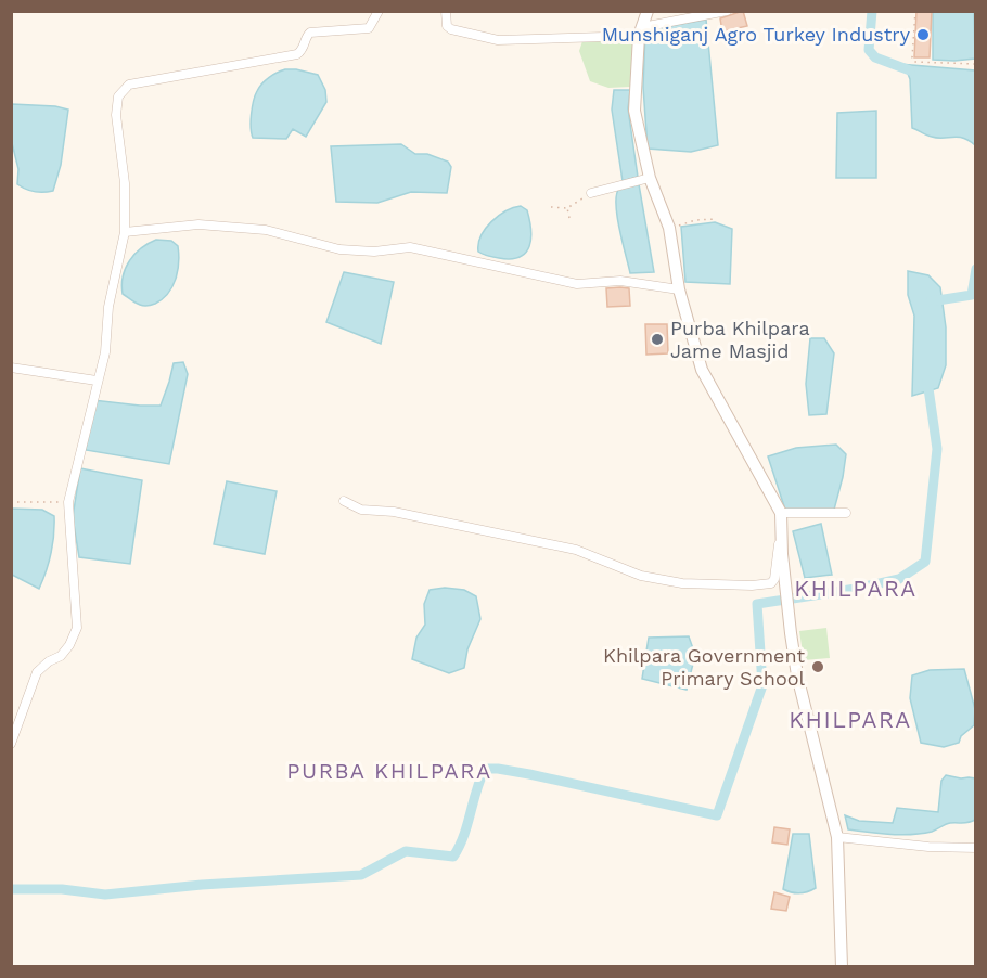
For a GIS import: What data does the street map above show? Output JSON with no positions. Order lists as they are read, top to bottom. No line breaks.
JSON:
{"districts":["KHILPARA","KHILPARA","PURBA KHILPARA"],"places":["Munshiganj Agro Turkey Industry","Purba Khilpara Jame Masjid","Khilpara Government Primary School"]}
